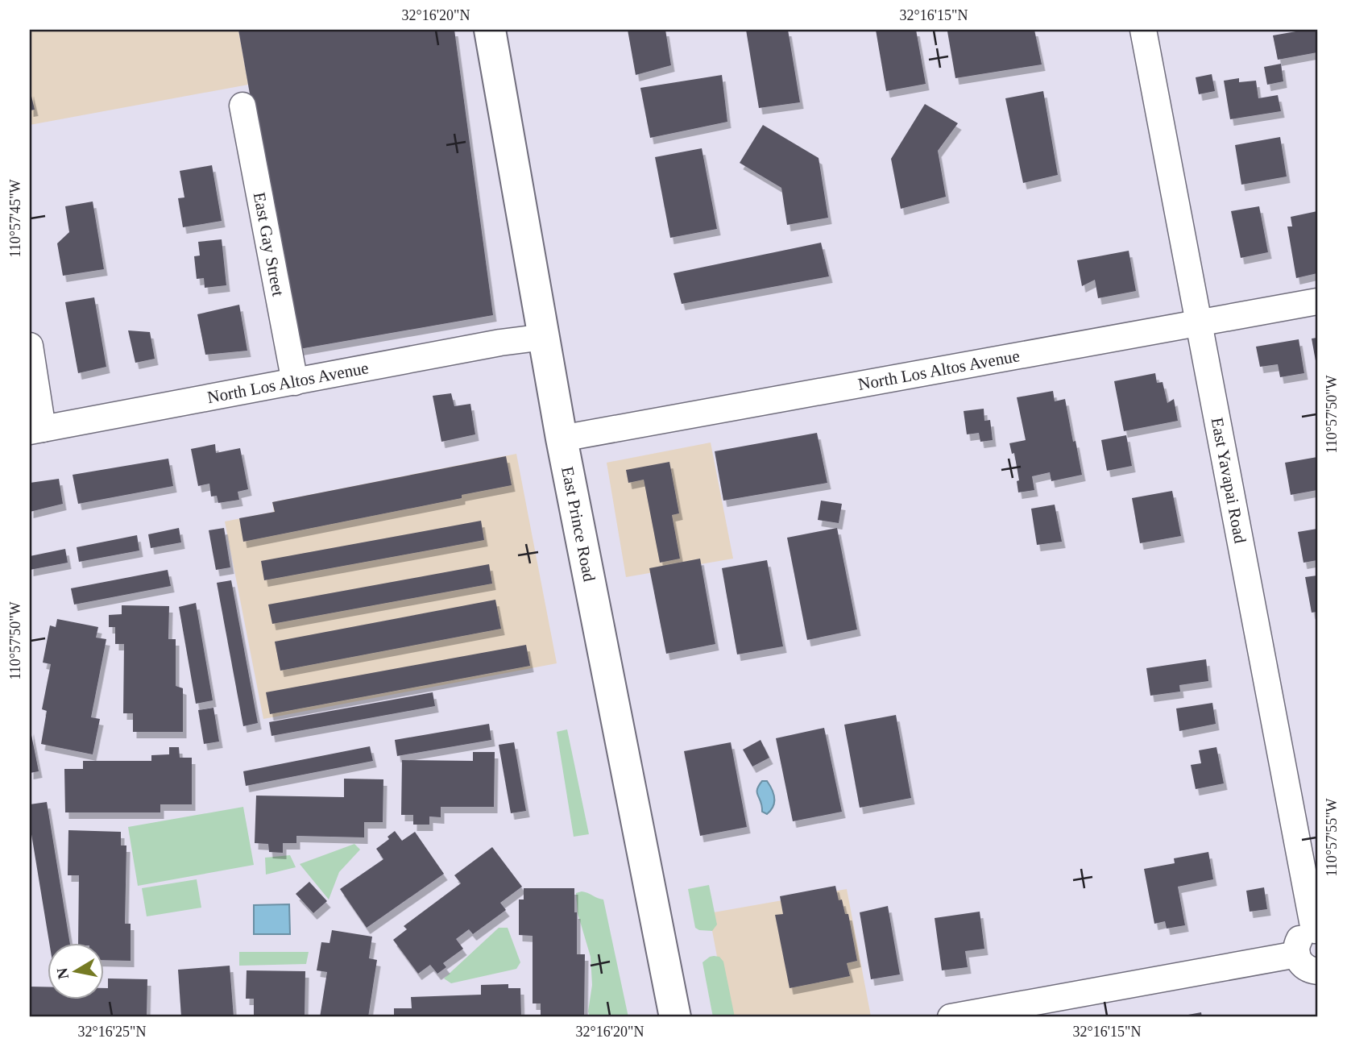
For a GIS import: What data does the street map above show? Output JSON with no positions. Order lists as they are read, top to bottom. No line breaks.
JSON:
{"streets":{"main road":["East Prince Road"],"street":["East Gay Street","North Los Altos Avenue","East Yavapai Road"]},"crossings":[["East Gay Street","North Los Altos Avenue"],["North Los Altos Avenue","East Yavapai Road"],["North Los Altos Avenue","East Prince Road"]],"north":"left","coordinates":["32°16'20\"N","32°16'15\"N","110°57'45\"W","110°57'50\"W","110°57'55\"W","32°16'25\"N"]}
